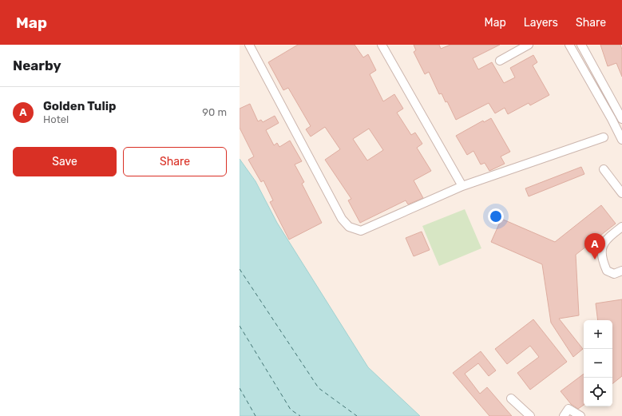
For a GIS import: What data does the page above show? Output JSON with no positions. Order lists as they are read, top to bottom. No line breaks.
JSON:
{"page":{"header":"Map","nav":["Map","Layers","Share"],"heading":"Nearby","list":[{"mark":"A","name":"Golden Tulip","note":"Hotel","value":"90 m"}],"buttons":["Save","Share"],"pins":"A","map_buttons":["+","−"]}}
